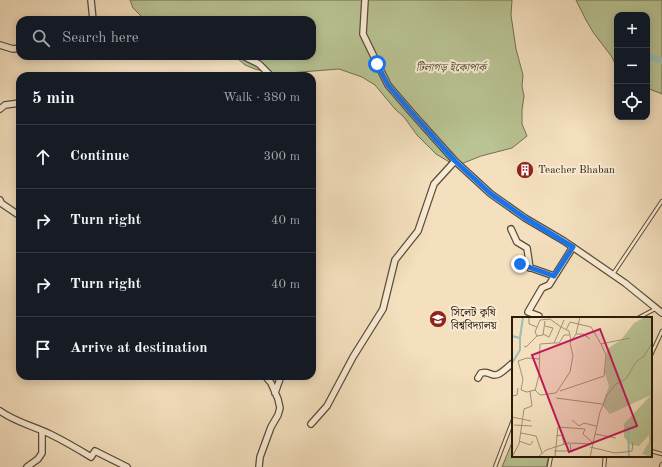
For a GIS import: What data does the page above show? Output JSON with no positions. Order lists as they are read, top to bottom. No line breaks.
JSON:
{"parks":["টিলাগড় ইকোপার্ক"],"places":{"building":["Teacher Bhaban"],"school or university":["সিলেট কৃষি বিশ্ববিদ্যালয়"]},"page":{"map_buttons":["+","−"],"search":"Search here","heading":["5 min","Walk · 380 m"],"list":[["Continue","300 m"],["Turn right","40 m"],["Turn right","40 m"],"Arrive at destination"]}}
